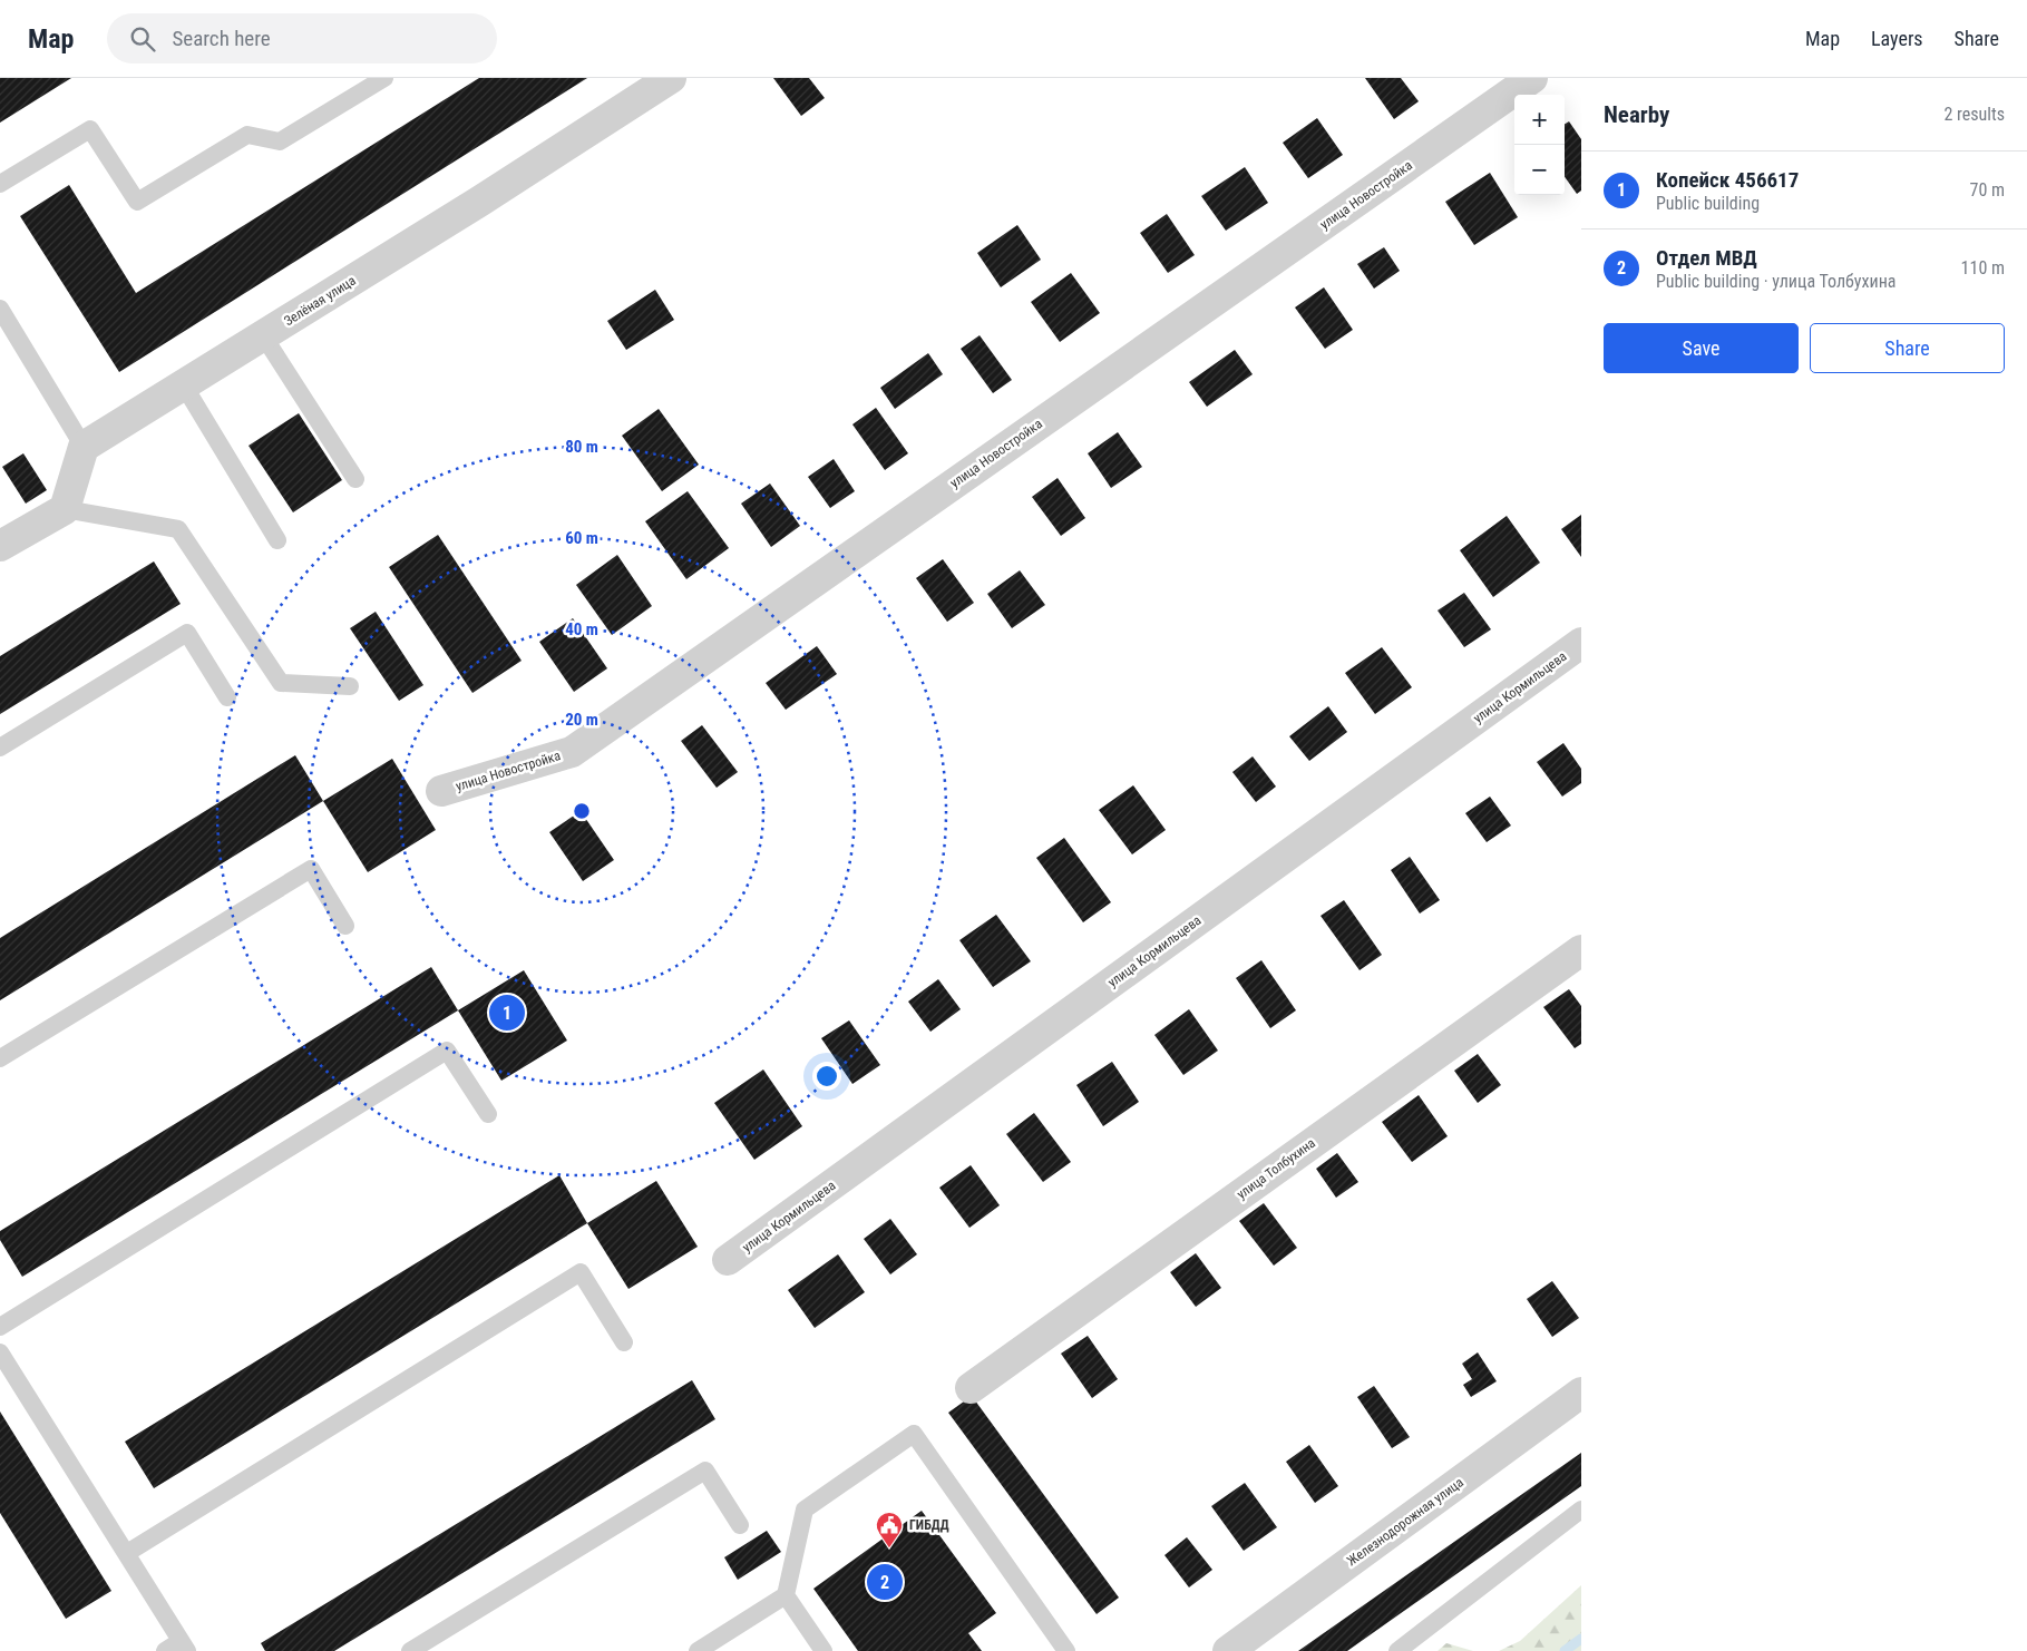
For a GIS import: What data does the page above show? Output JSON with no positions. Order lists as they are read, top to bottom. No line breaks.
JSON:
{"streets":{"street":["улица Новостройка","Зелёная улица","улица Кормильцева","улица Толбухина","Железнодорожная улица"]},"places":{"public building":["ГИБДД"]},"page":{"header":"Map","search":"Search here","nav":["Map","Layers","Share"],"heading":["Nearby","2 results"],"map_buttons":["+","−"],"list":[{"mark":"1","name":"Копейск 456617","note":"Public building","value":"70 m"},{"mark":"2","name":"Отдел МВД","note":"Public building · улица Толбухина","value":"110 m"}],"buttons":["Save","Share"],"pins":["1","2"]},"rings":["80 m","60 m","40 m","20 m"]}
